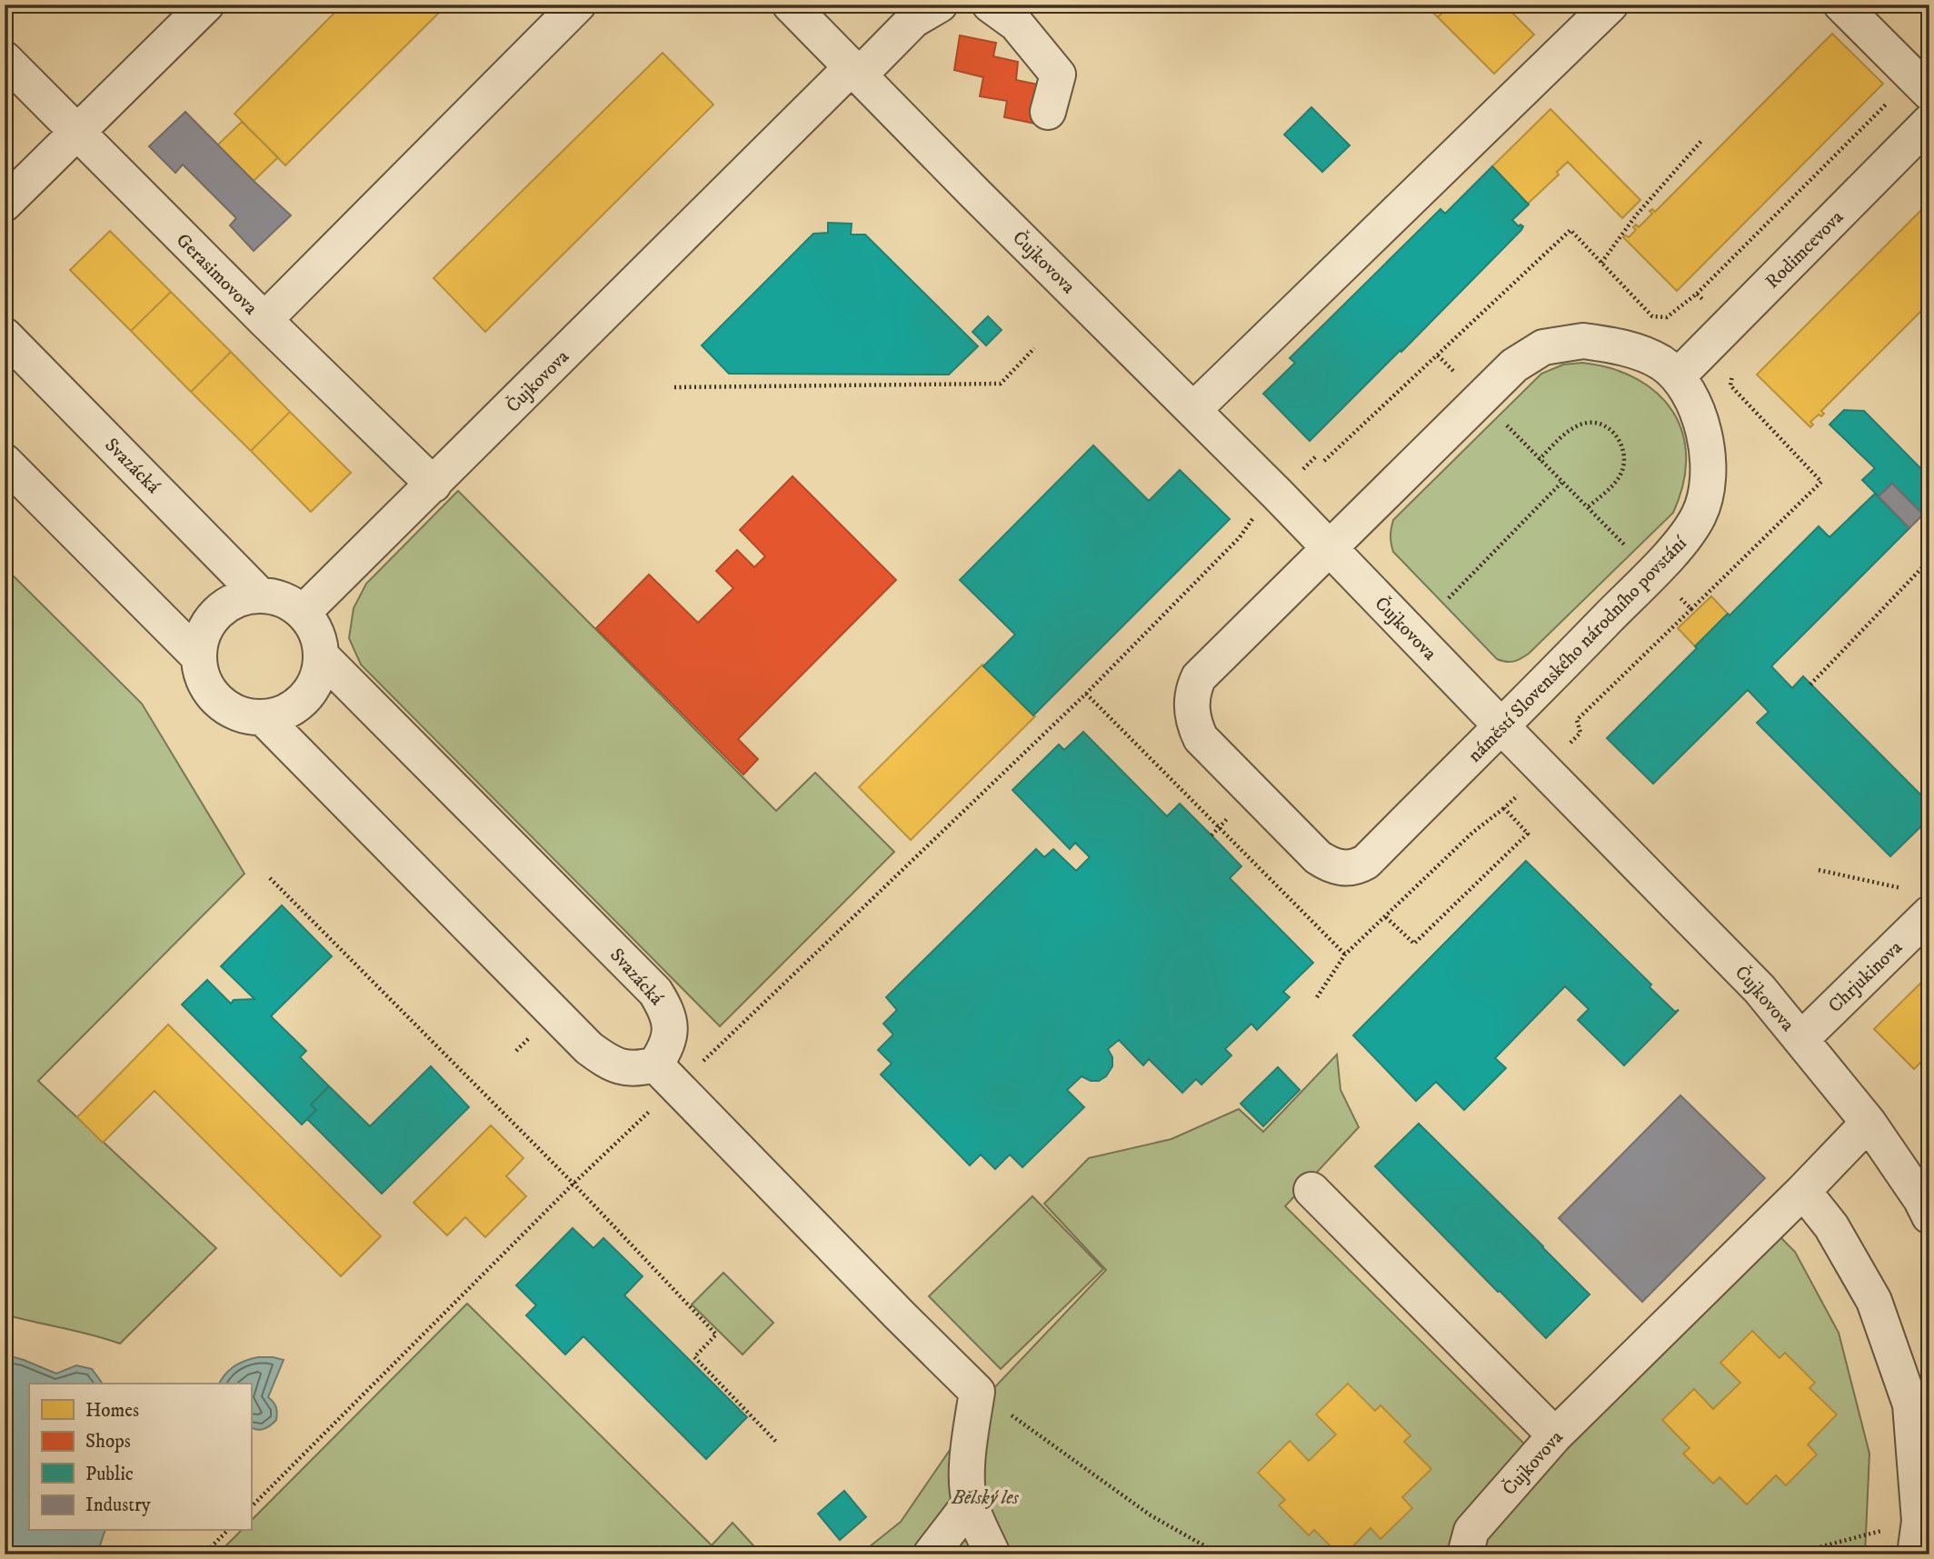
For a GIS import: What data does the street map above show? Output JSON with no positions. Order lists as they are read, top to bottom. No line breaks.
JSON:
{"streets":{"street":["Rodimcevova","Čujkovova","Gerasimovova","Svazácká","náměstí Slovenského národního povstání","Chrjukinova"]},"crossings":[["Rodimcevova","náměstí Slovenského národního povstání"],["Čujkovova","Gerasimovova"],["Čujkovova","Svazácká"],["Čujkovova","náměstí Slovenského národního povstání"],["Čujkovova","Chrjukinova"]],"parks":["Bělský les"],"legend":["Homes","Shops","Public","Industry"]}
